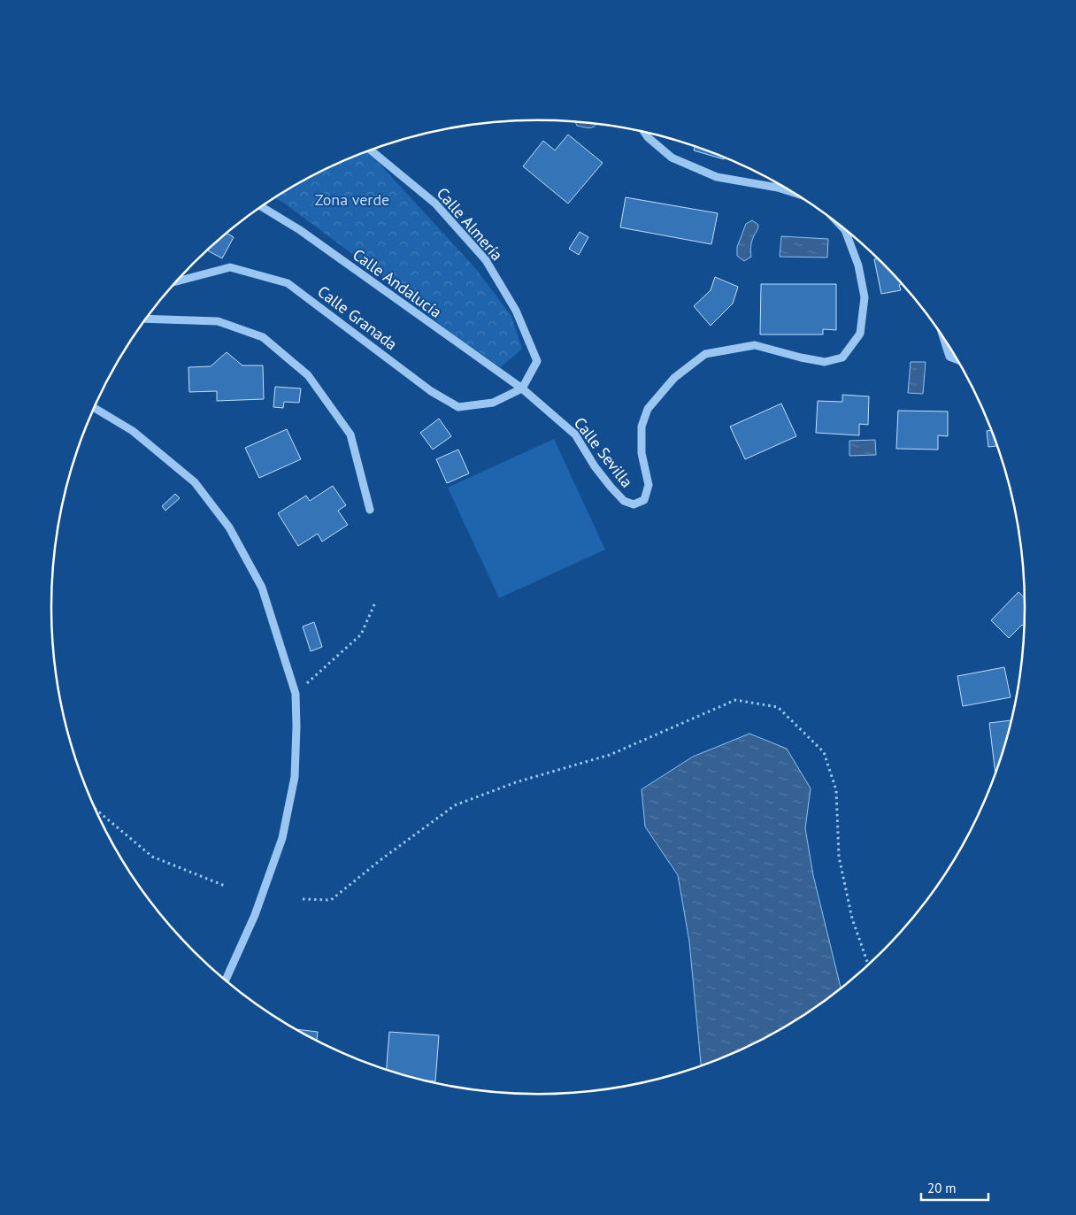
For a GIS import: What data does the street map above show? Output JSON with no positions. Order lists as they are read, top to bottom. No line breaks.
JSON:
{"streets":{"street":["Calle Almería","Calle Andalucía","Calle Granada","Calle Sevilla"]},"crossings":[["Calle Almería","Calle Andalucía"],["Calle Almería","Calle Granada"],["Calle Almería","Calle Sevilla"],["Calle Andalucía","Calle Granada"],["Calle Andalucía","Calle Sevilla"],["Calle Granada","Calle Sevilla"]],"parks":["Zona verde"],"scale_bar":"20 m"}
